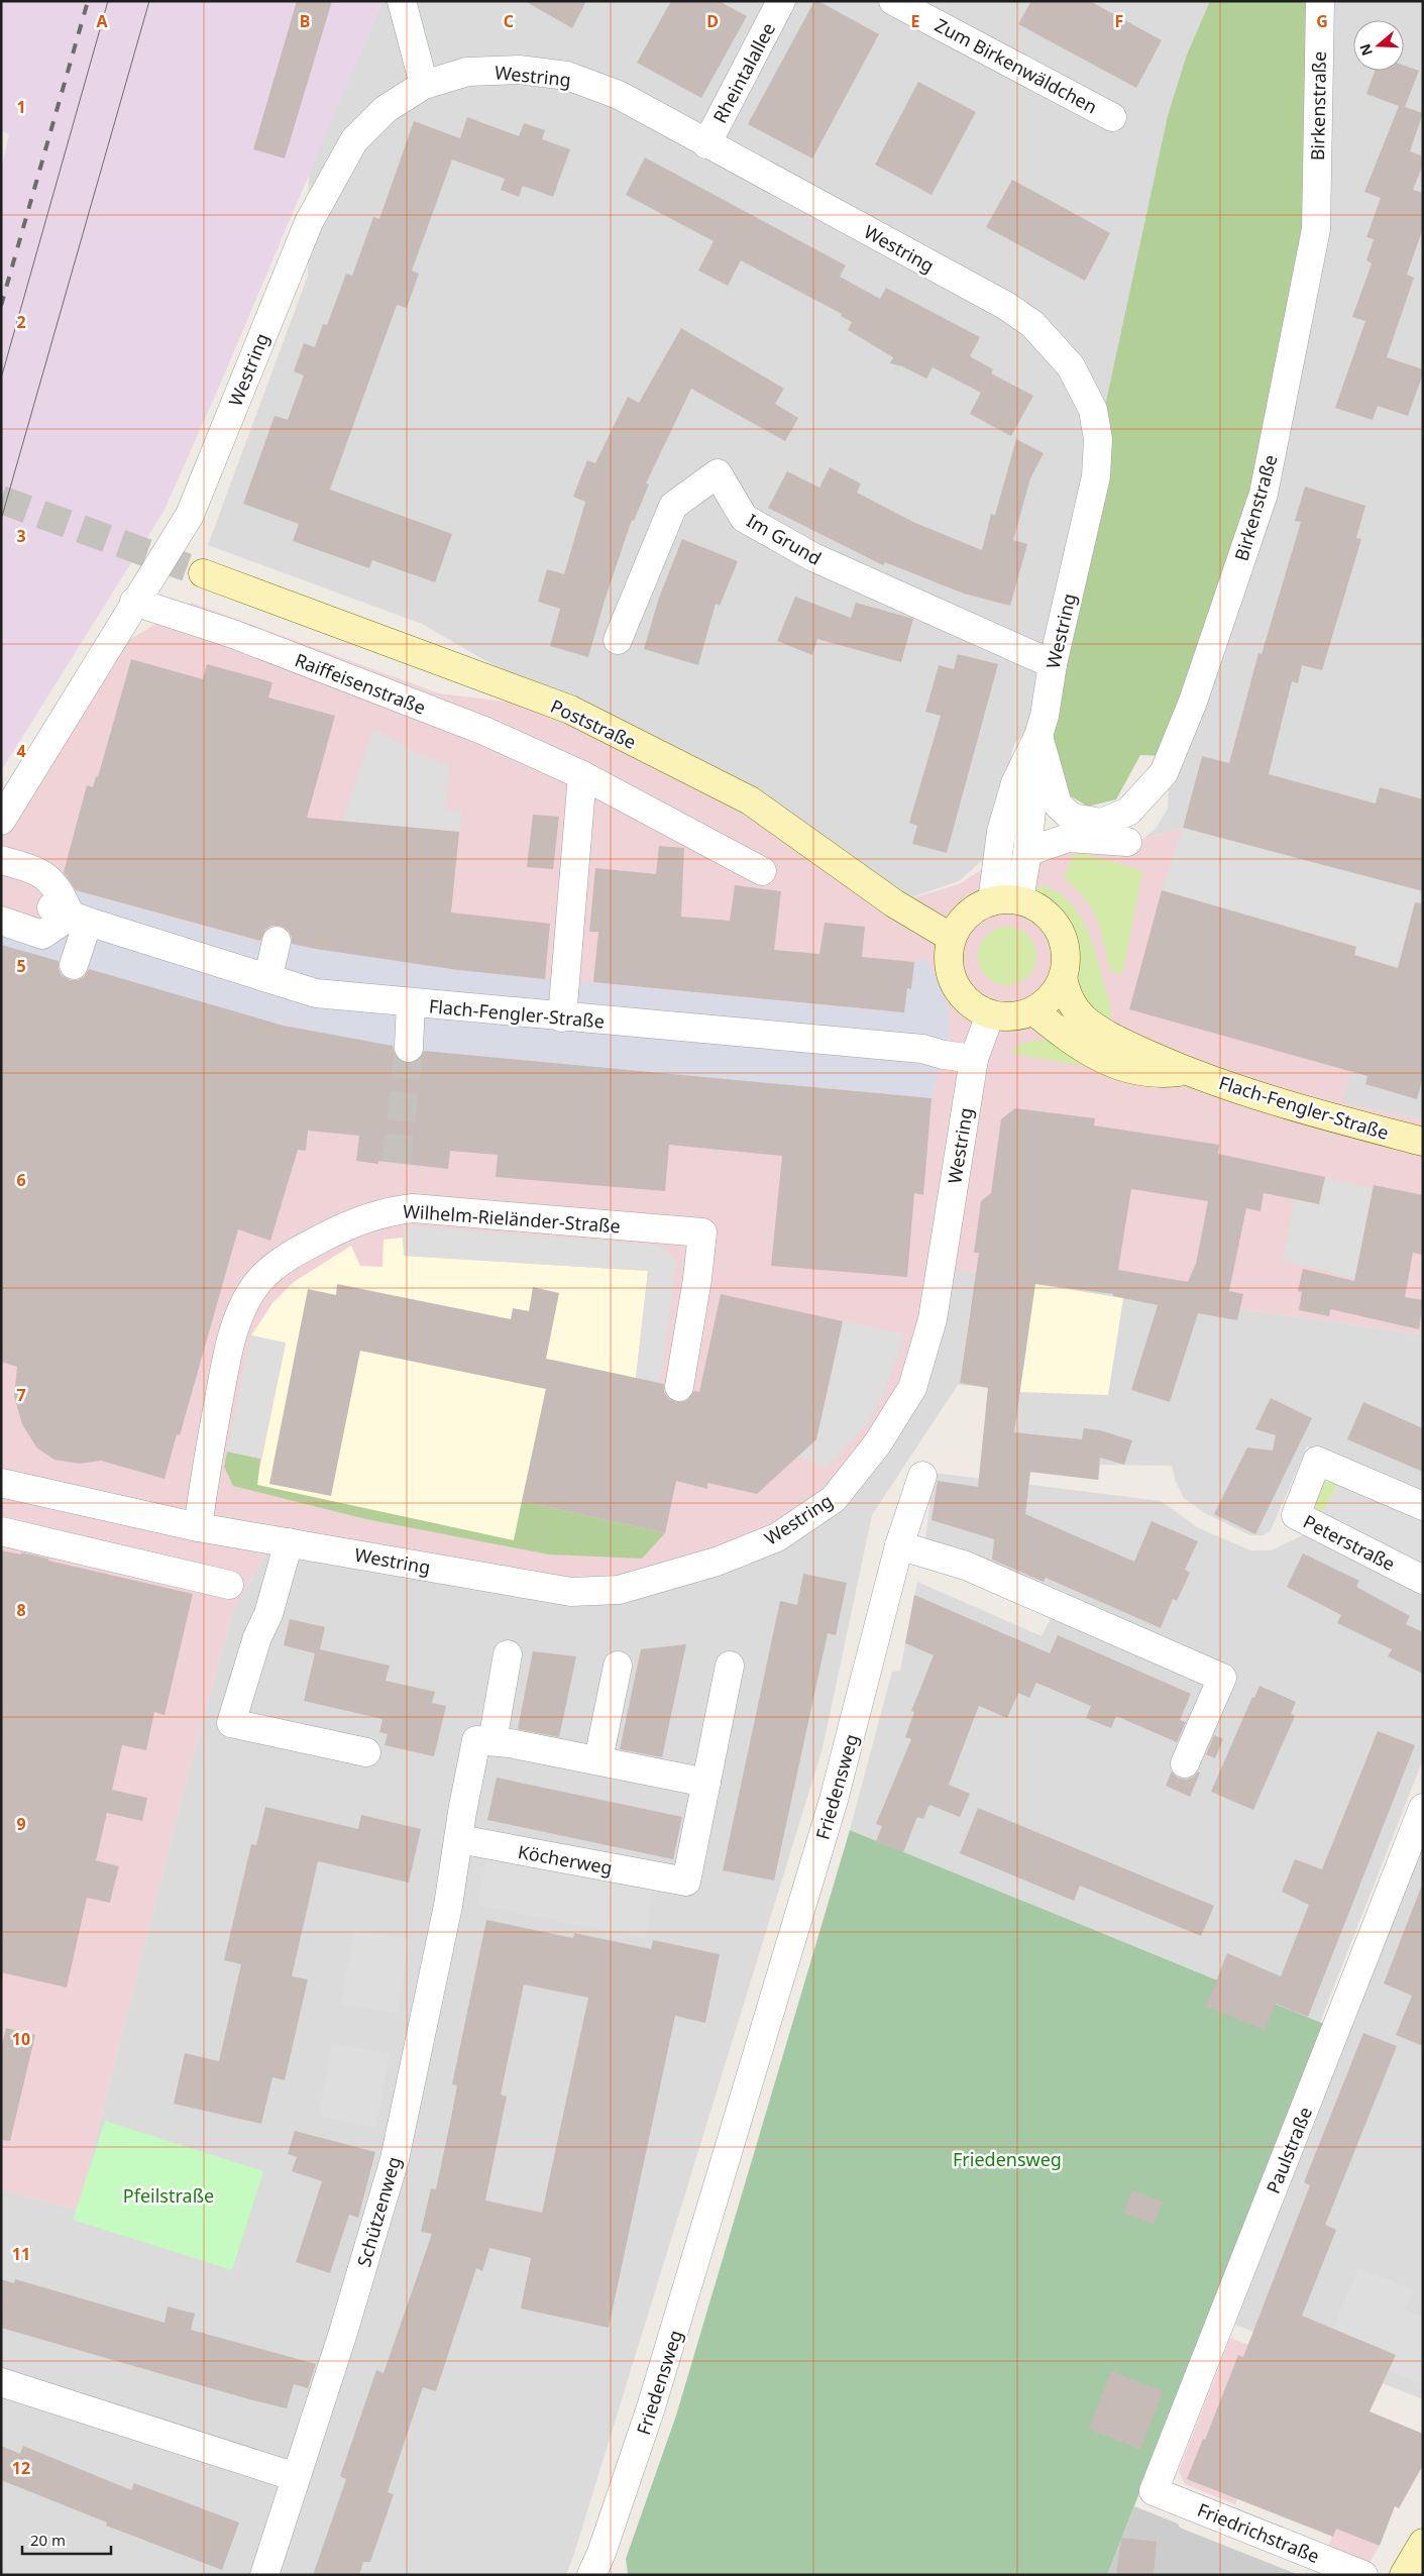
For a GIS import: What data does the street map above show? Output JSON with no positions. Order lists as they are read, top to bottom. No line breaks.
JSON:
{"streets":{"street":["Zum Birkenwäldchen","Rheintalallee","Westring","Birkenstraße","Im Grund","Raiffeisenstraße","Poststraße","Flach-Fengler-Straße","Wilhelm-Rieländer-Straße","Peterstraße","Friedensweg","Köcherweg","Paulstraße","Schützenweg","Friedrichstraße"]},"crossings":[["Rheintalallee","Westring"],["Westring","Birkenstraße"],["Westring","Im Grund"],["Westring","Raiffeisenstraße"],["Westring","Poststraße"],["Westring","Flach-Fengler-Straße"],["Westring","Wilhelm-Rieländer-Straße"],["Poststraße","Flach-Fengler-Straße"],["Köcherweg","Schützenweg"],["Paulstraße","Friedrichstraße"]],"parks":["Friedensweg","Pfeilstraße"],"scale_bar":"20 m","north":"left","grid":{"columns":["A","B","C","D","E","F","G"],"rows":["1","2","3","4","5","6","7","8","9","10","11","12"]}}
